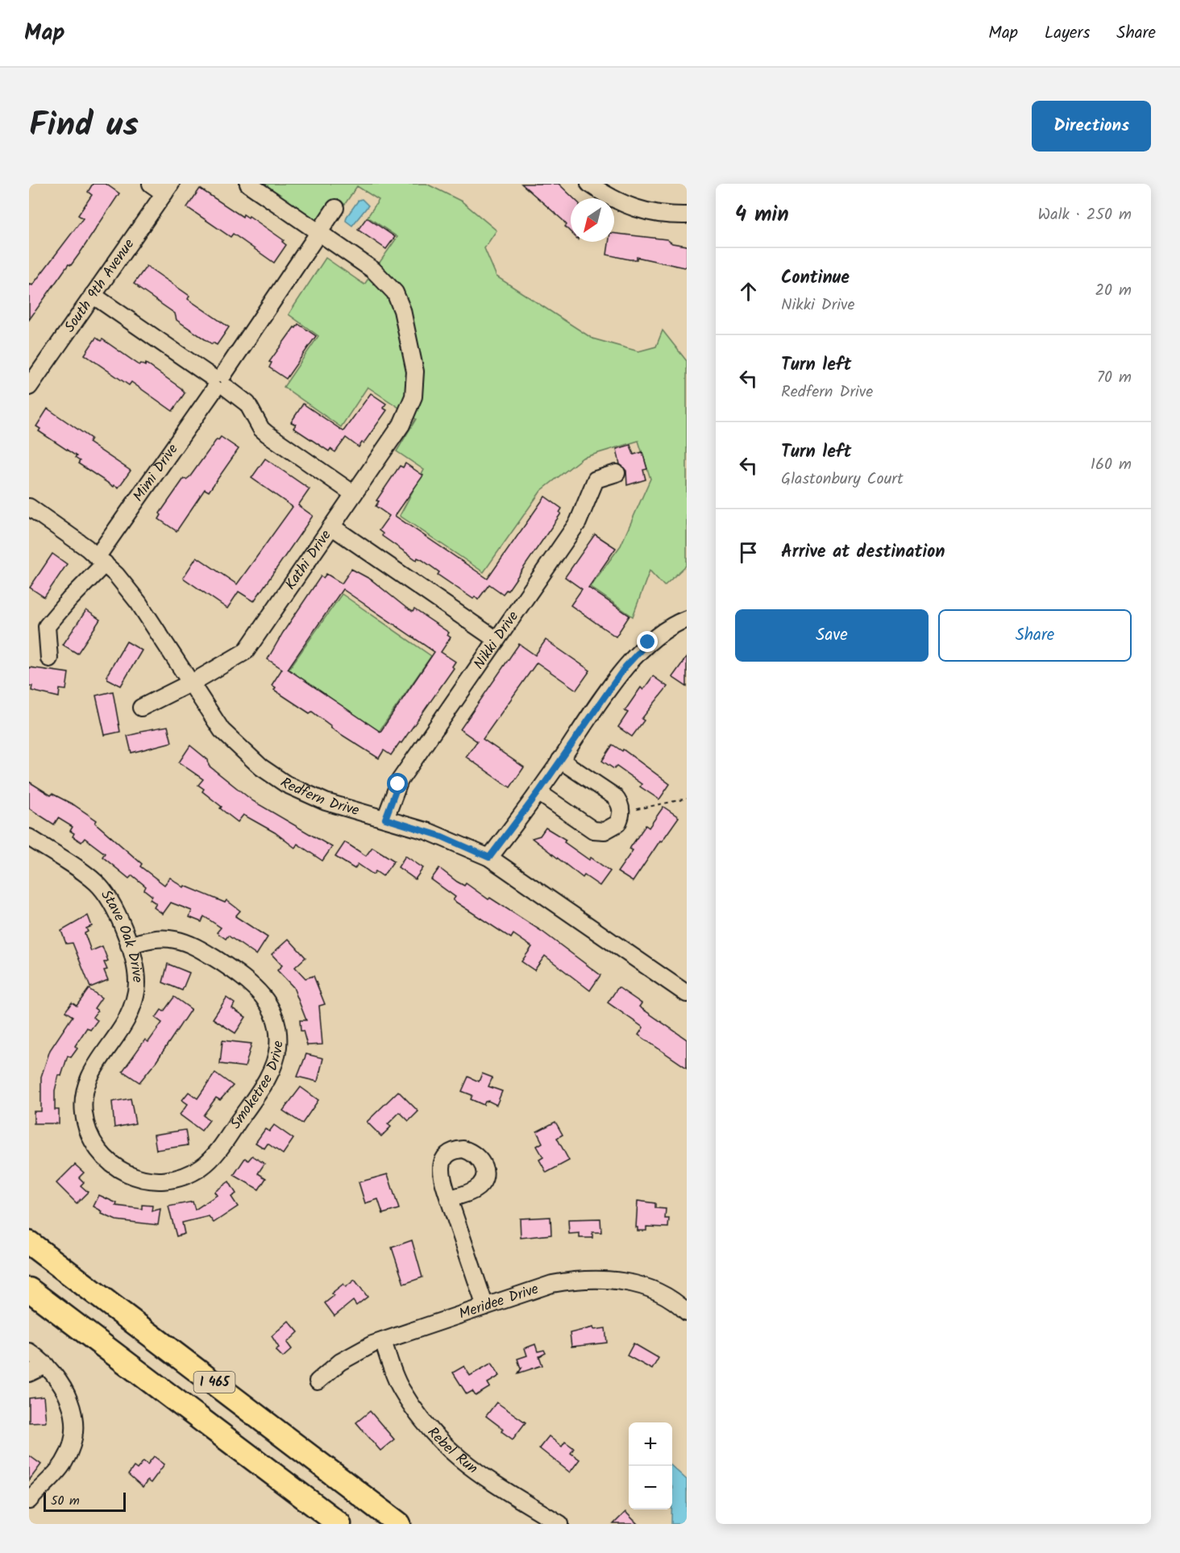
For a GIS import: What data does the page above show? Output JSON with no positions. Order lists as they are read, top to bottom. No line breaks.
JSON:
{"streets":{"highway":["I 465"],"street":["South 9th Avenue","Mimi Drive","Kathi Drive","Nikki Drive","Redfern Drive","Stave Oak Drive","Smoketree Drive","Meridee Drive","Rebel Run"]},"crossings":[["Mimi Drive","Kathi Drive"],["Mimi Drive","Redfern Drive"],["Kathi Drive","Redfern Drive"],["Nikki Drive","Redfern Drive"],["Stave Oak Drive","Smoketree Drive"],["Meridee Drive","Rebel Run"]],"scale_bar":"50 m","north":"bottom left","page":{"header":"Map","nav":["Map","Layers","Share"],"title":"Find us","buttons":["Directions",["Save","Share"]],"heading":["4 min","Walk · 250 m"],"list":[["Continue","Nikki Drive","20 m"],["Turn left","Redfern Drive","70 m"],["Turn left","Glastonbury Court","160 m"],"Arrive at destination"],"map_buttons":["+","−"],"scale":"50 m"}}
